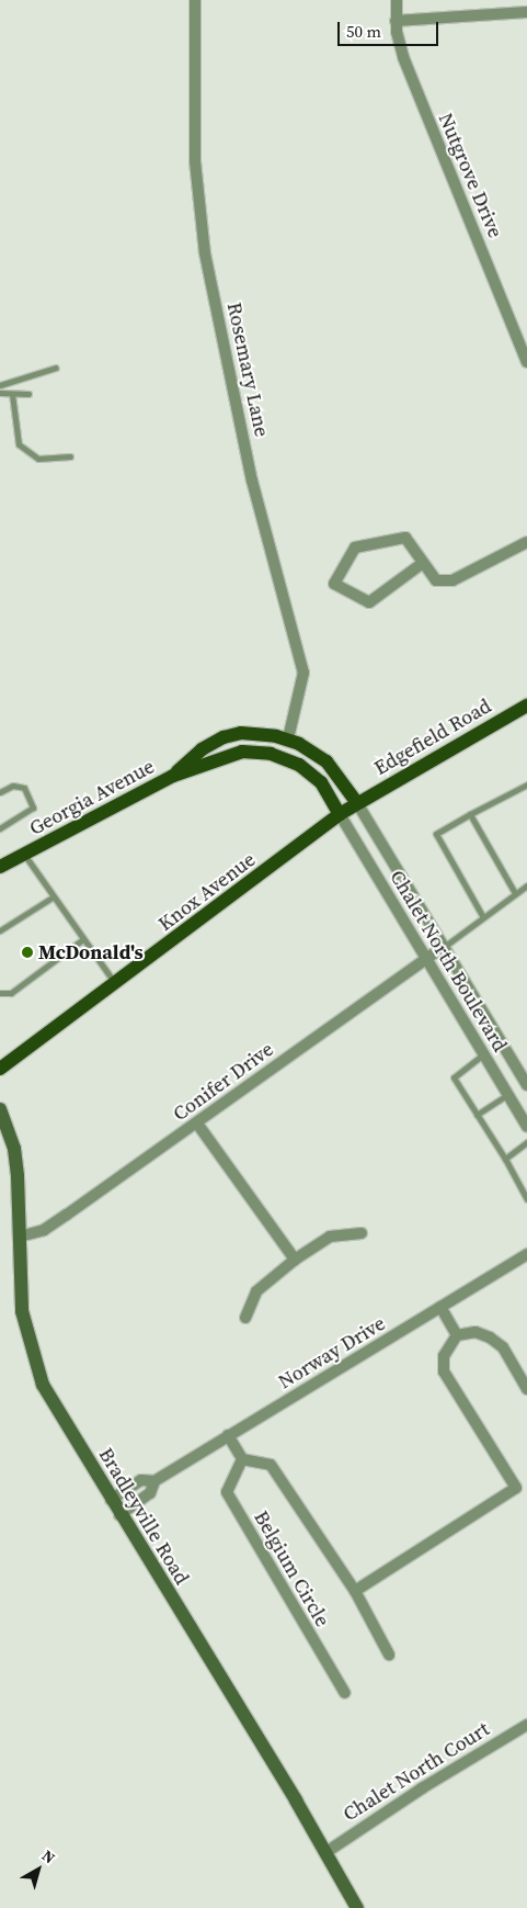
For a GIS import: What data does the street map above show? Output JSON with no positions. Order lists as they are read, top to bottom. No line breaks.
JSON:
{"streets":{"main road":["Edgefield Road","Georgia Avenue","Knox Avenue"],"street":["Nutgrove Drive","Rosemary Lane","Chalet North Boulevard","Conifer Drive","Norway Drive","Bradleyville Road","Belgium Circle","Chalet North Court"]},"crossings":[["Rosemary Lane","Georgia Avenue"],["Edgefield Road","Georgia Avenue"],["Edgefield Road","Knox Avenue"],["Edgefield Road","Chalet North Boulevard"],["Georgia Avenue","Knox Avenue"],["Georgia Avenue","Chalet North Boulevard"],["Knox Avenue","Chalet North Boulevard"],["Chalet North Boulevard","Conifer Drive"],["Conifer Drive","Bradleyville Road"],["Norway Drive","Bradleyville Road"],["Bradleyville Road","Chalet North Court"]],"places":["McDonald's"],"scale_bar":"50 m","north":"top right"}
